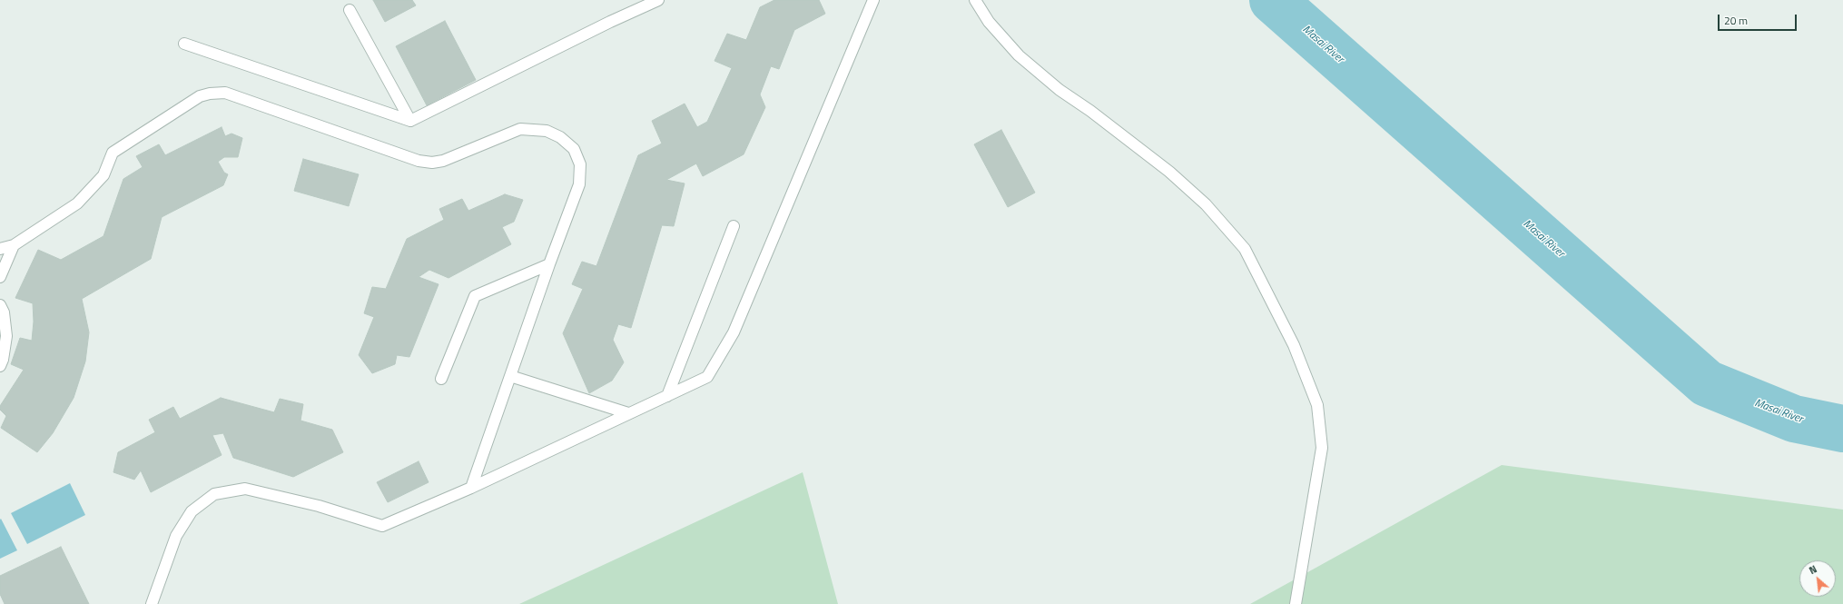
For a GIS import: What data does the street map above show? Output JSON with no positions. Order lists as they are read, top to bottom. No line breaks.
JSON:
{"water":["Masai River"],"scale_bar":"20 m","north":"top left"}
